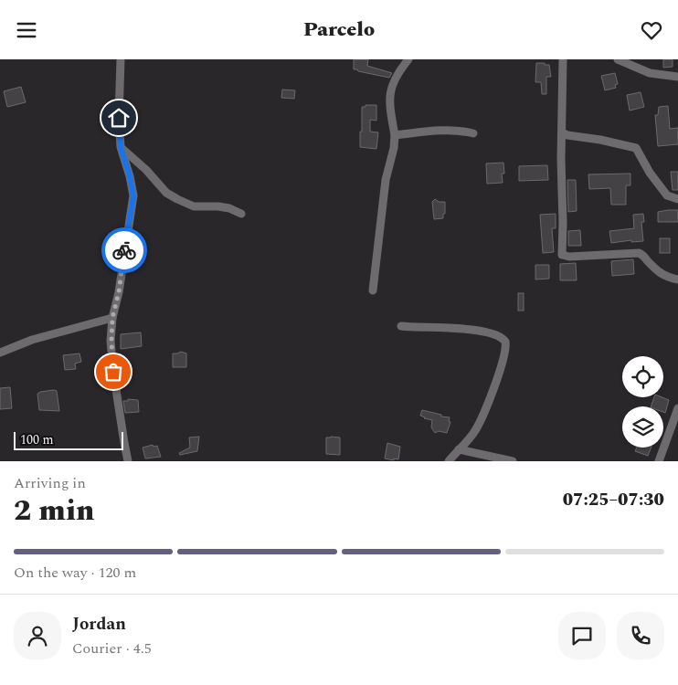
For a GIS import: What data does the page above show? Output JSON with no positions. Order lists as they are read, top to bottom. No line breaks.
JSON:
{"scale_bar":"100 m","page":{"header":"Parcelo","scale":"100 m","heading":["2 min","Arriving in","07:25–07:30"],"panel":["Jordan","Courier · 4.5"],"bar":"On the way · 120 m"}}
